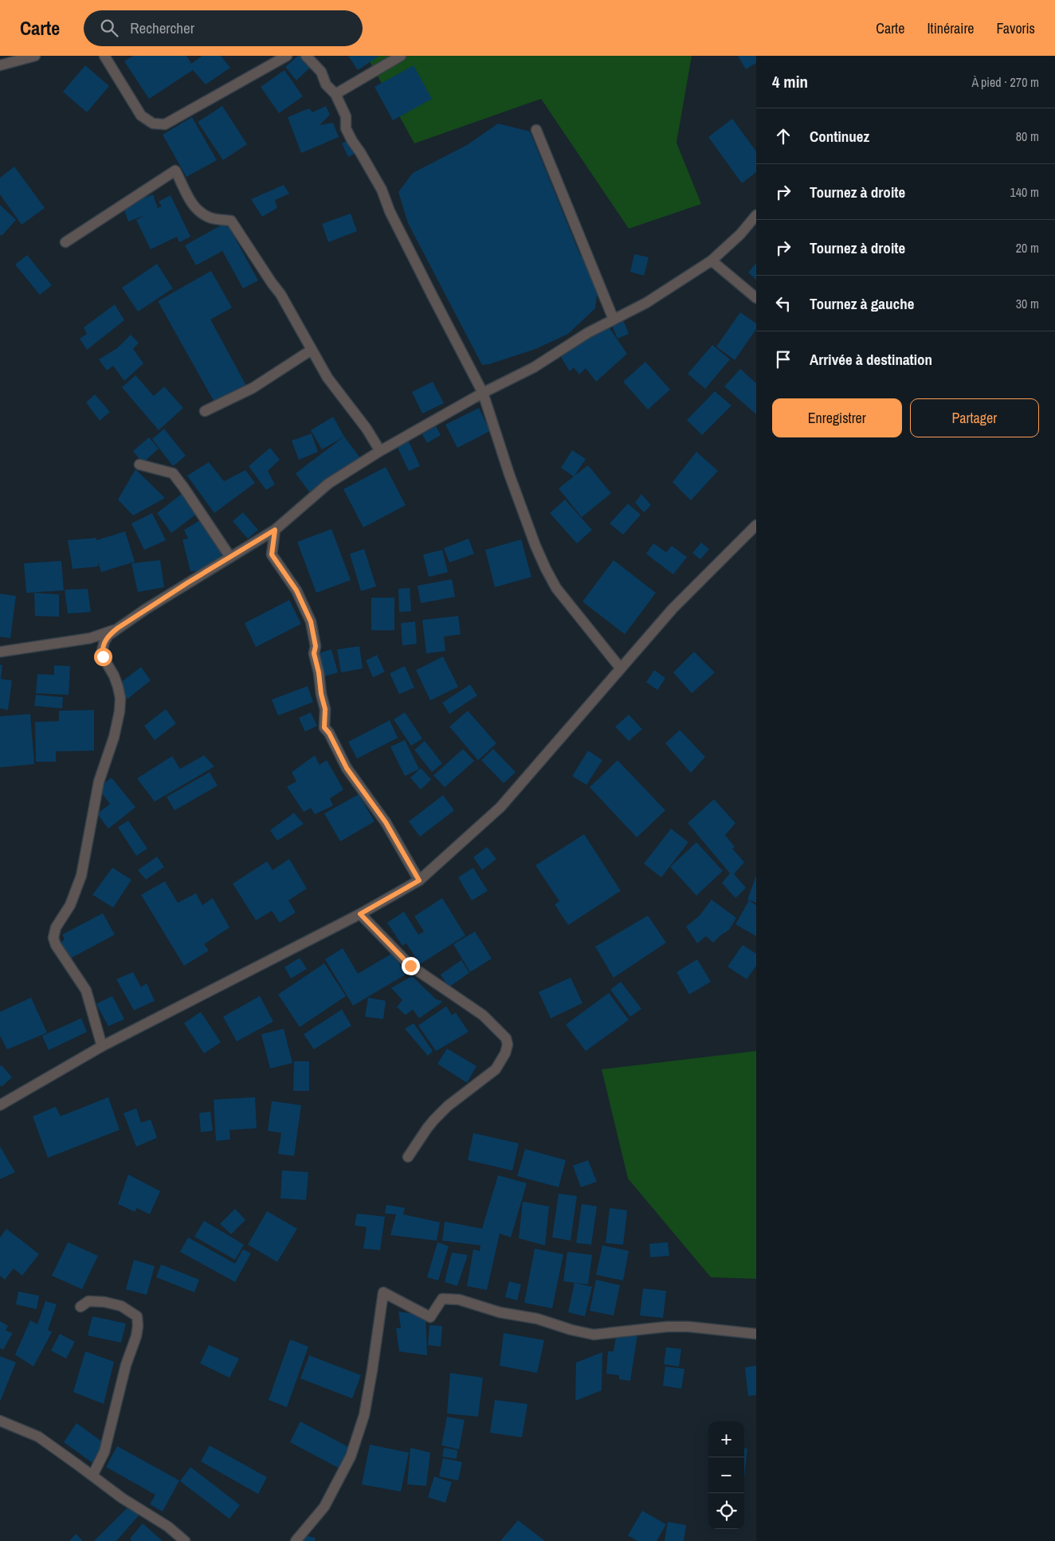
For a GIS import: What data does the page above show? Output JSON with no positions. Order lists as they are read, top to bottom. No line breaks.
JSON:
{"page":{"header":"Carte","search":"Rechercher","nav":["Carte","Itinéraire","Favoris"],"heading":["4 min","À pied · 270 m"],"list":[["Continuez","80 m"],["Tournez à droite","140 m"],["Tournez à droite","20 m"],["Tournez à gauche","30 m"],"Arrivée à destination"],"buttons":["Enregistrer","Partager"],"map_buttons":["+","−"]}}
